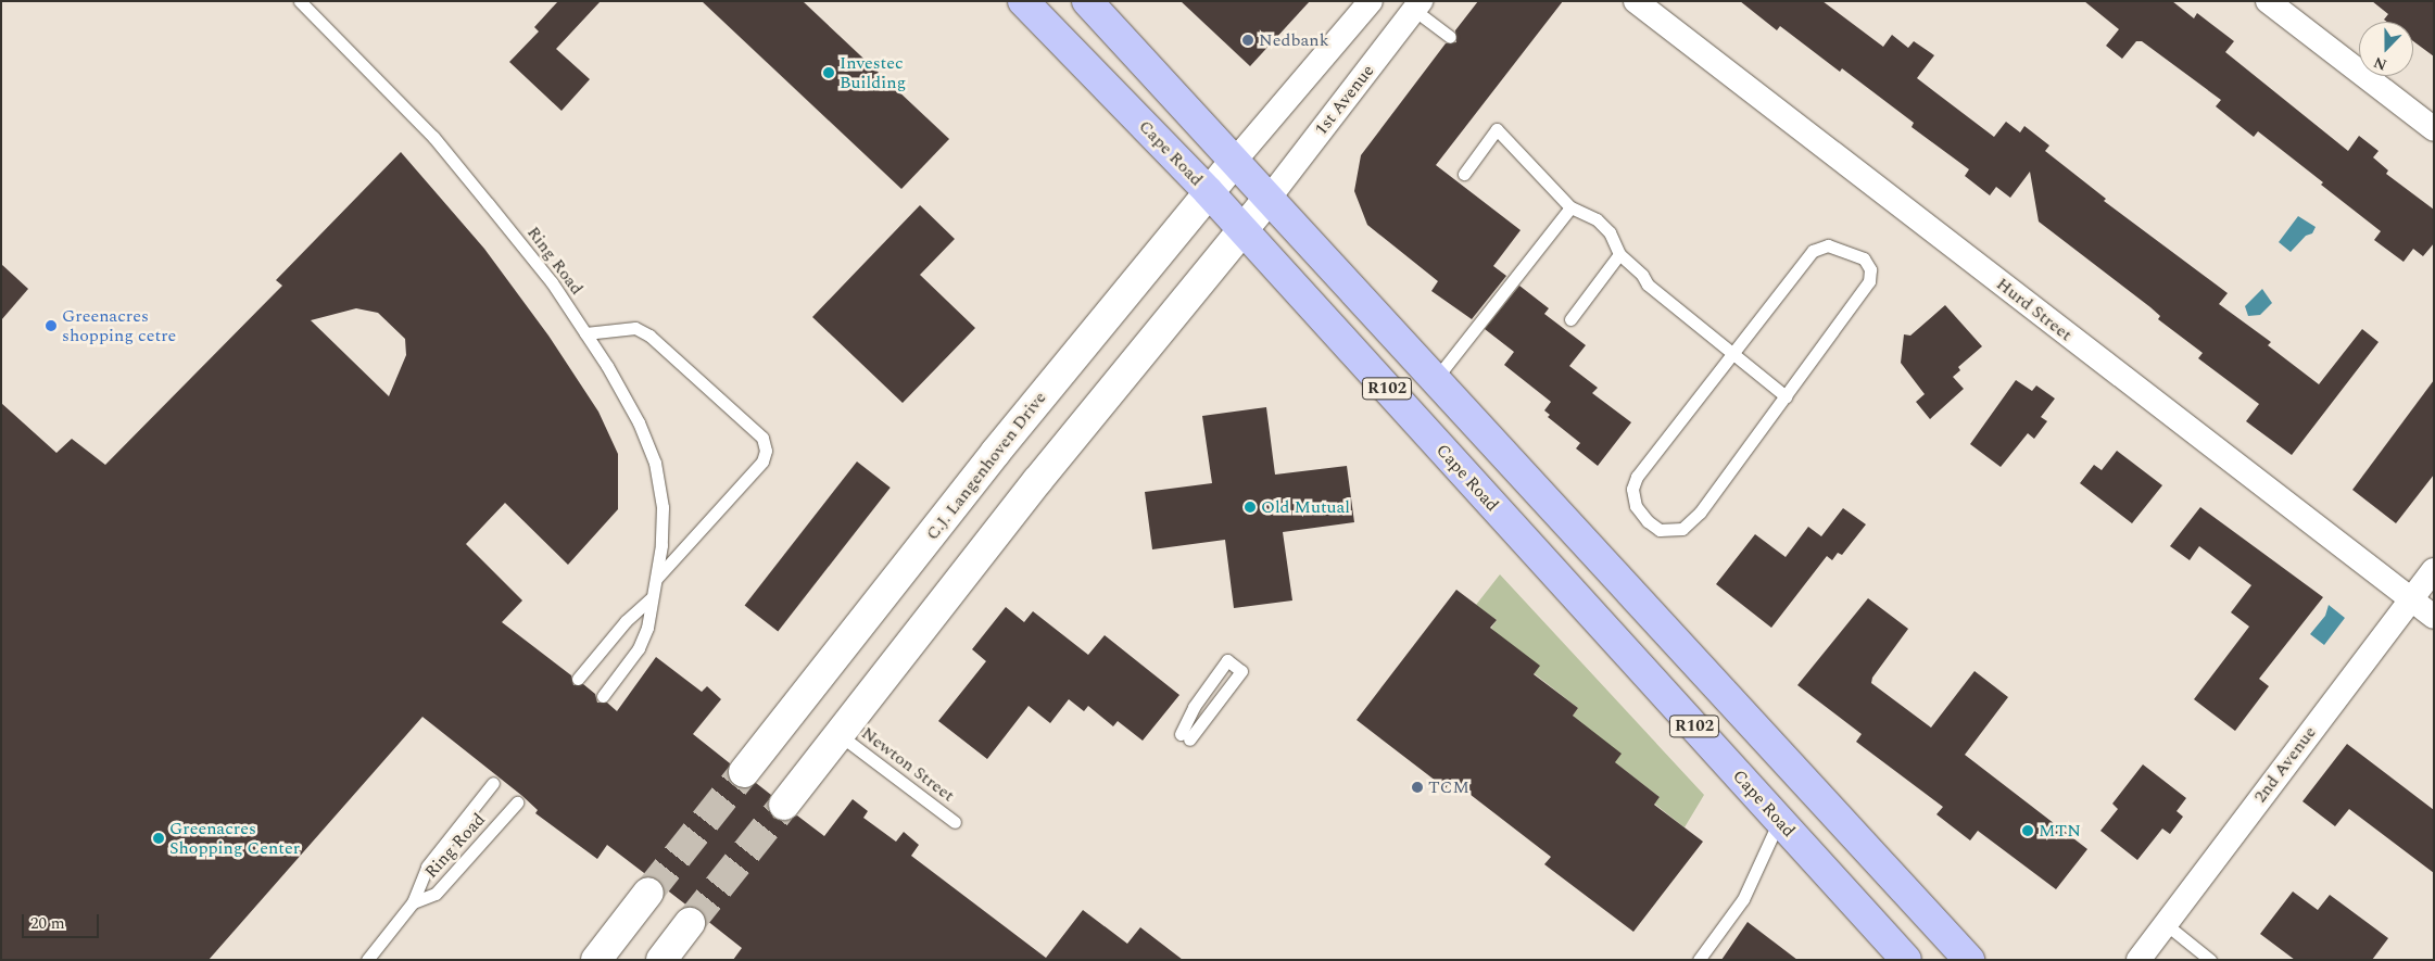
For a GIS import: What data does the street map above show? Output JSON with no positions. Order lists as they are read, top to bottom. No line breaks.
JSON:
{"streets":{"main road":["Cape Road","R102","C.J. Langenhoven Drive"],"street":["1st Avenue","Hurd Street","2nd Avenue"],"lane":["Ring Road","Newton Street"]},"crossings":[["1st Avenue","R102"],["Cape Road","C.J. Langenhoven Drive"],["Hurd Street","2nd Avenue"],["R102","C.J. Langenhoven Drive"]],"places":["Nedbank","Investec Building","Greenacres shopping cetre","Old Mutual","TCM","MTN","Greenacres Shopping Center"],"scale_bar":"20 m","north":"bottom"}
